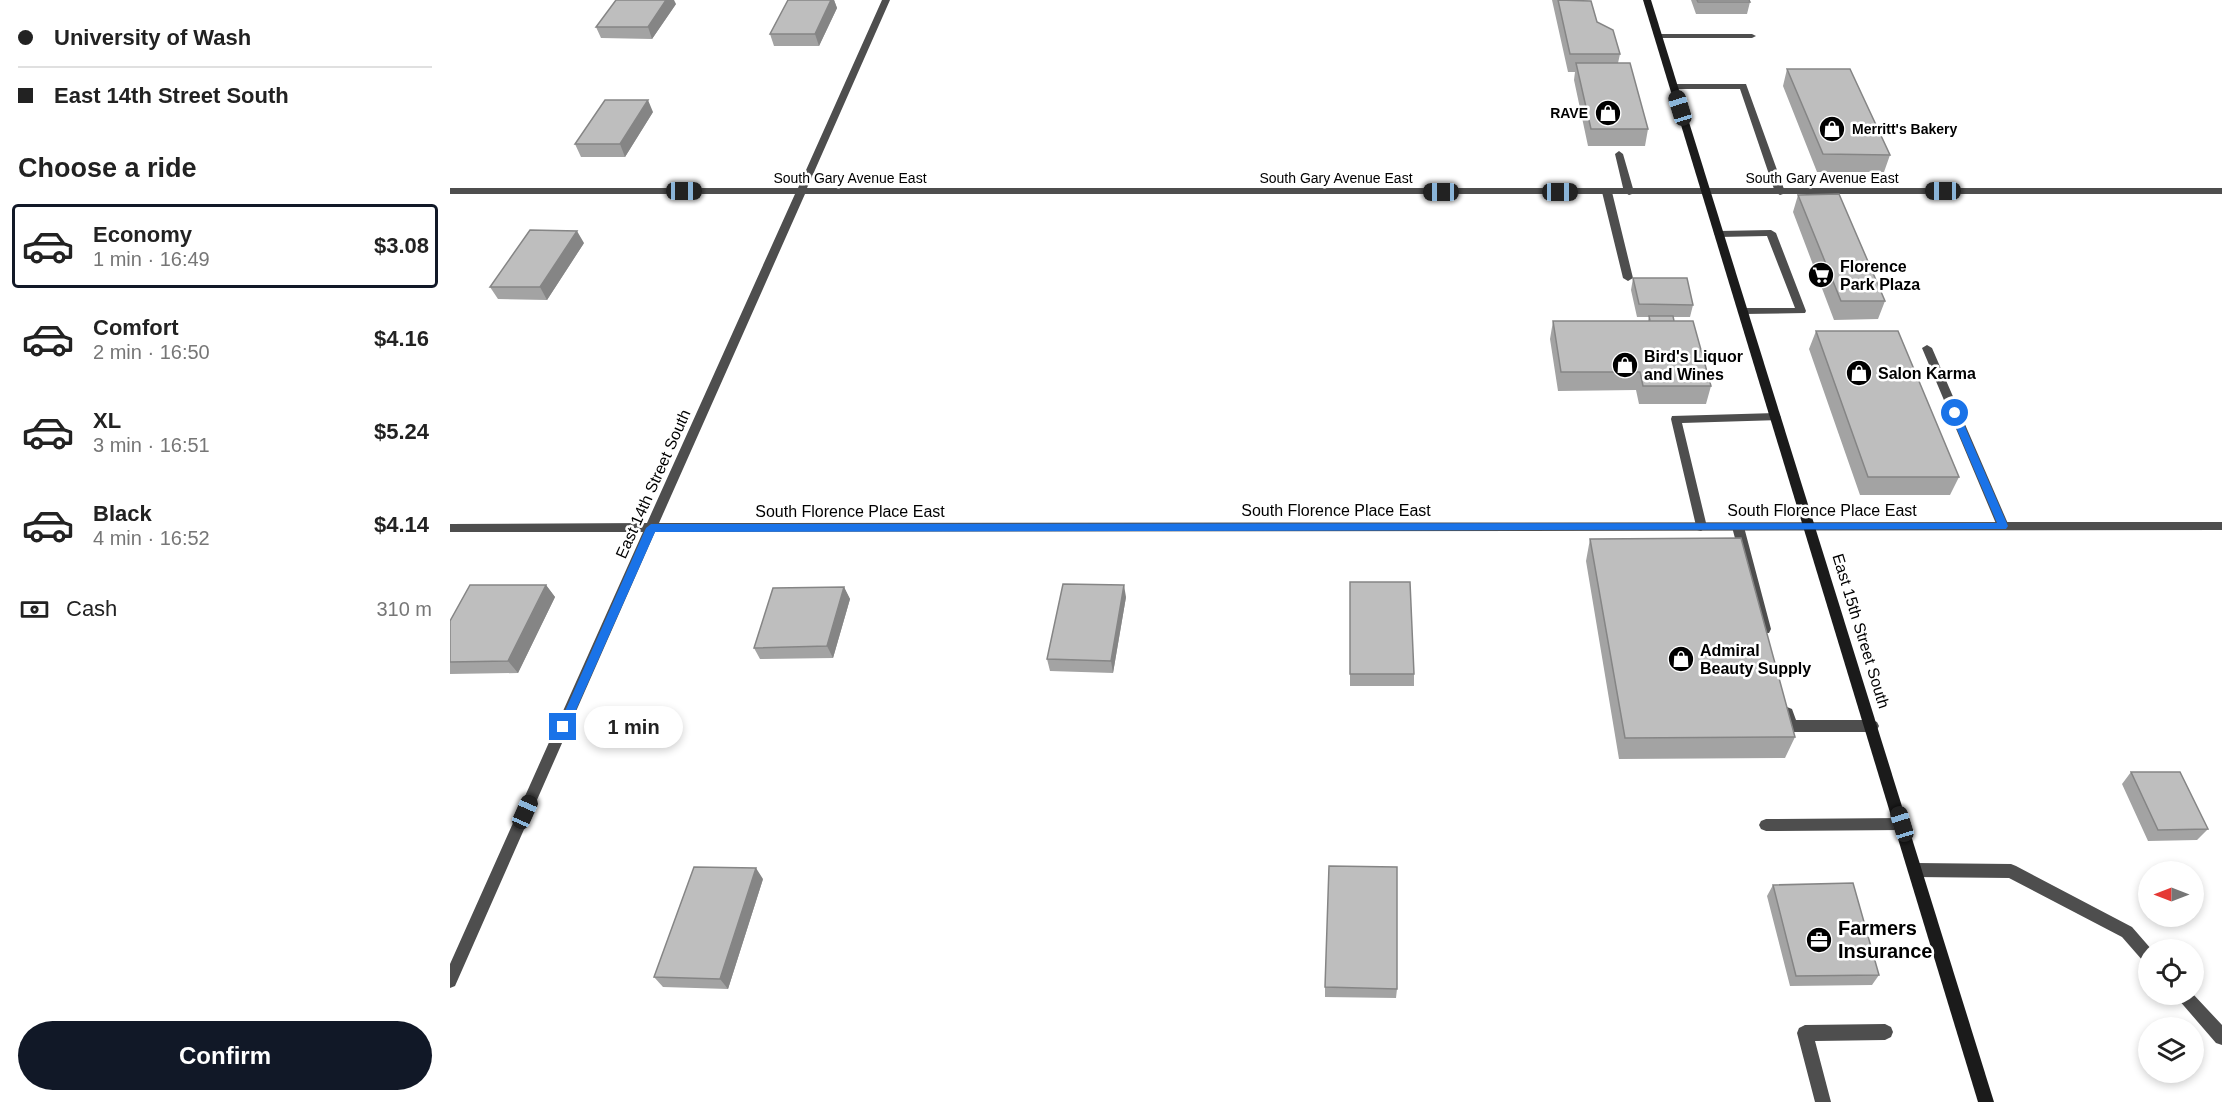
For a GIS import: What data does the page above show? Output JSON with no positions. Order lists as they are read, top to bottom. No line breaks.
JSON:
{"streets":{"main road":["East 15th Street South"],"street":["South Gary Avenue East","East 14th Street South","South Florence Place East"]},"crossings":[["South Gary Avenue East","East 14th Street South"],["South Gary Avenue East","East 15th Street South"],["East 14th Street South","South Florence Place East"],["South Florence Place East","East 15th Street South"]],"places":{"shop":["RAVE","Merritt's Bakery","Bird's Liquor and Wines","Salon Karma","Admiral Beauty Supply"],"supermarket":["Florence Park Plaza"],"office":["Farmers Insurance"]},"north":"left","page":{"banner":["University of Wash","East 14th Street South"],"heading":"Choose a ride","list":[{"name":"Economy","note":"1 min · 16:49","value":"$3.08"},{"name":"Comfort","note":"2 min · 16:50","value":"$4.16"},{"name":"XL","note":"3 min · 16:51","value":"$5.24"},{"name":"Black","note":"4 min · 16:52","value":"$4.14"}],"pay":["Cash","310 m"],"bubble":"1 min","buttons":"Confirm"}}
